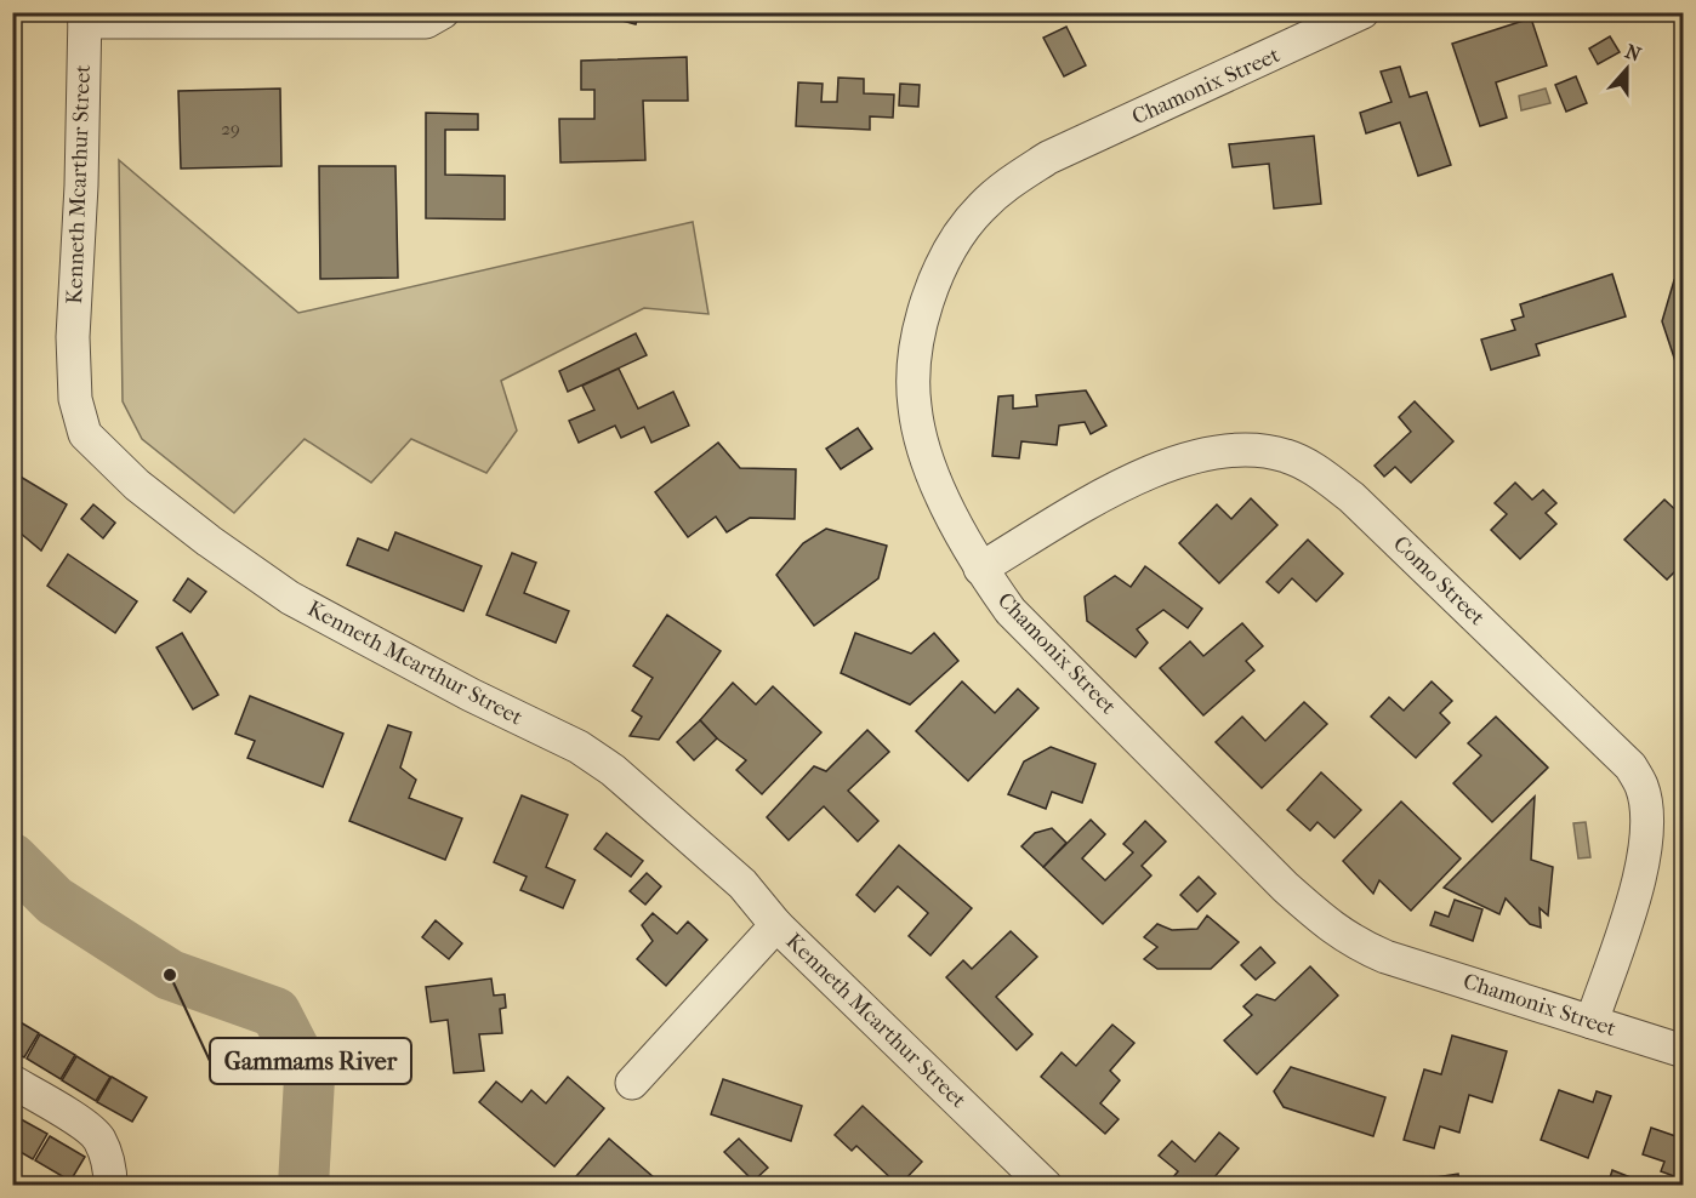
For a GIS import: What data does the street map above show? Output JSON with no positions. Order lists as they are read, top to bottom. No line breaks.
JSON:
{"streets":{"street":["Chamonix Street","Kenneth Mcarthur Street","Como Street"]},"crossings":[["Chamonix Street","Como Street"]],"places":["Gammams River"],"house_numbers":["29"],"north":"top"}
